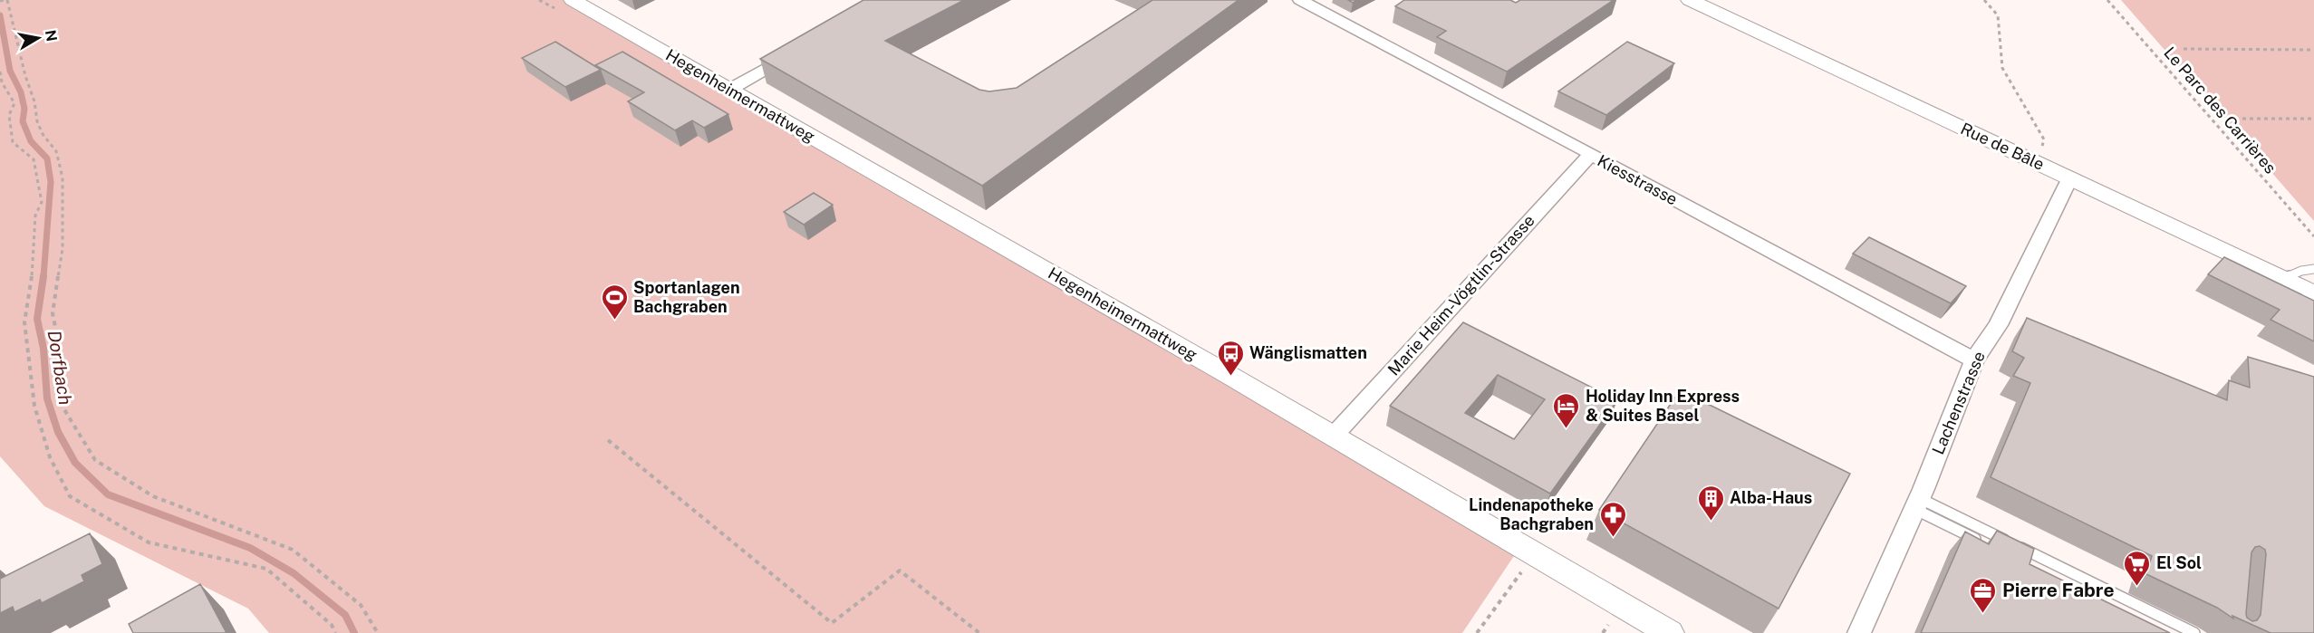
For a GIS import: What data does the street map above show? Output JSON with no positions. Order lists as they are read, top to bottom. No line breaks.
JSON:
{"streets":{"street":["Hegenheimermattweg","Rue de Bâle","Kiesstrasse","Marie Heim-Vögtlin-Strasse","Lachenstrasse"],"path":["Le Parc des Carrières"]},"crossings":[["Hegenheimermattweg","Marie Heim-Vögtlin-Strasse"],["Rue de Bâle","Lachenstrasse"],["Kiesstrasse","Marie Heim-Vögtlin-Strasse"],["Kiesstrasse","Lachenstrasse"]],"water":["Dorfbach"],"places":{"sports":["Sportanlagen Bachgraben"],"bus stop":["Wänglismatten"],"hotel":["Holiday Inn Express & Suites Basel"],"building":["Alba-Haus"],"pharmacy":["Lindenapotheke Bachgraben"],"supermarket":["El Sol"],"office":["Pierre Fabre"]},"north":"right"}
